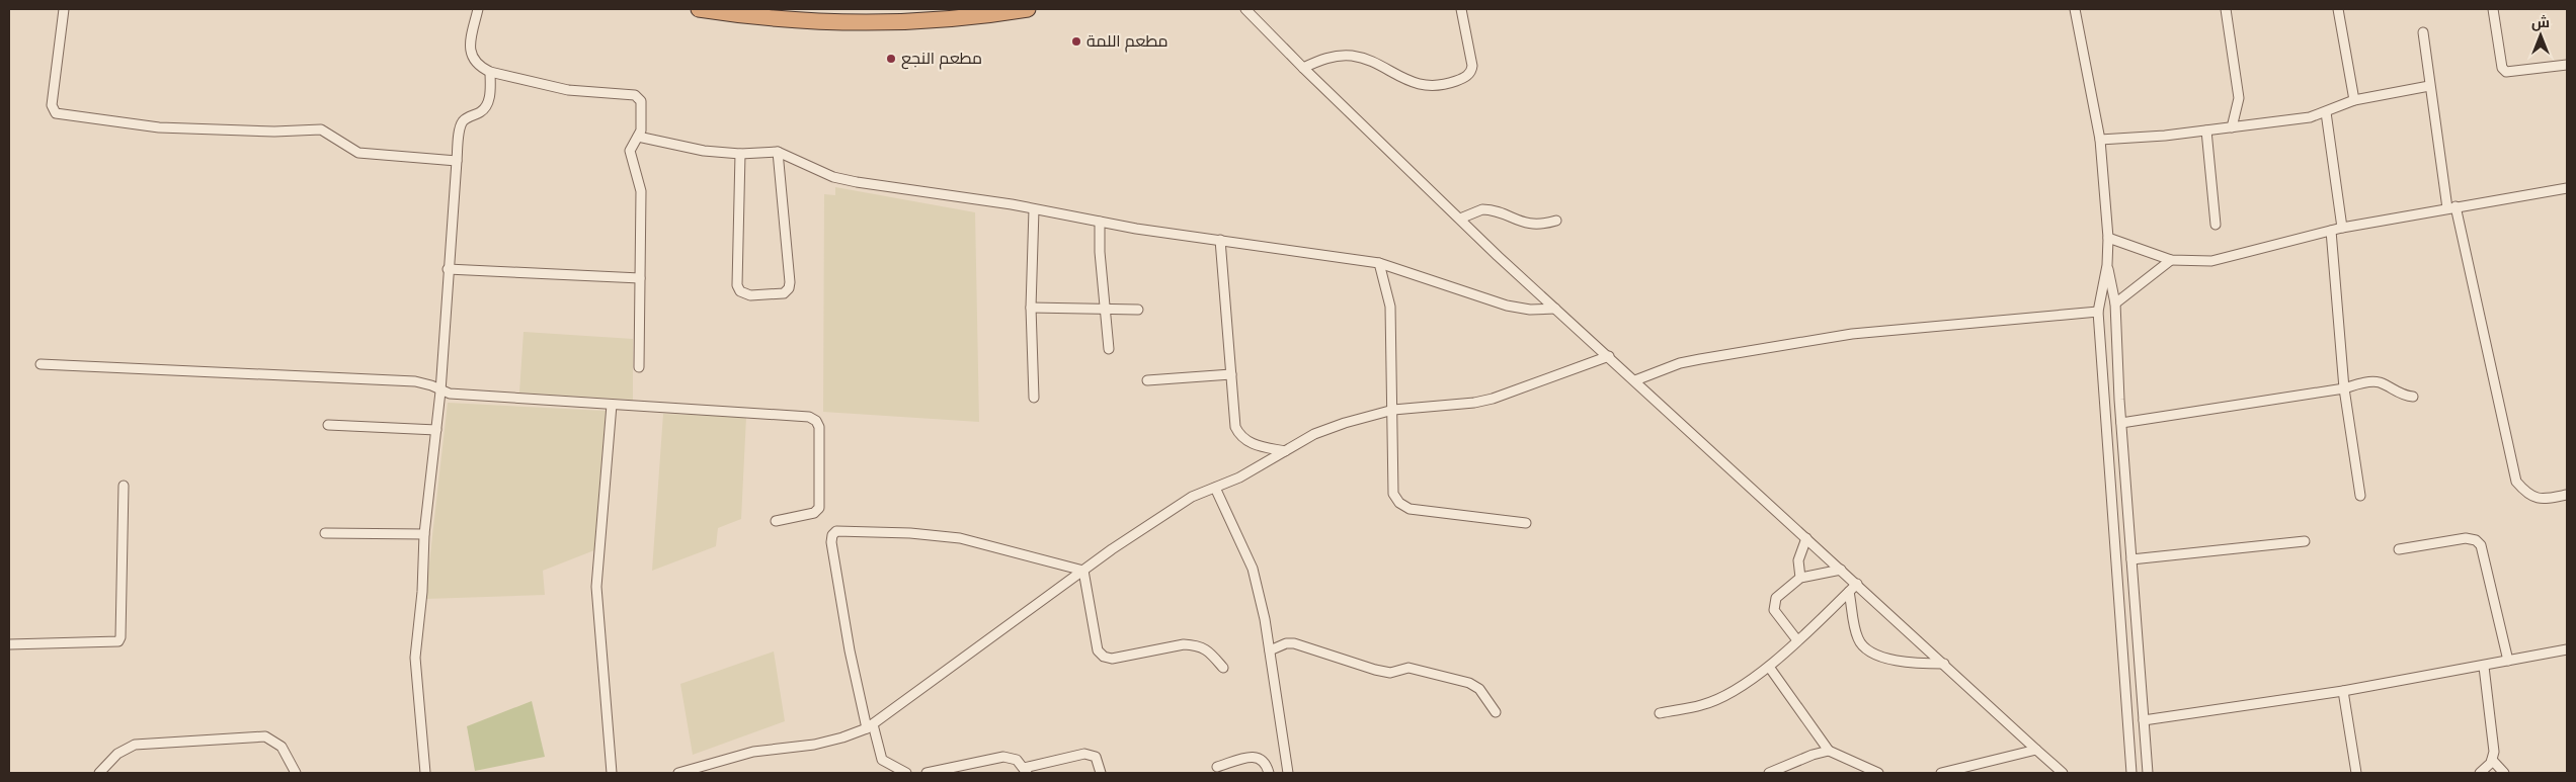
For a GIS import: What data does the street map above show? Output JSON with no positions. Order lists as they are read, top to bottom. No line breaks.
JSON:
{"places":["مطعم اللمة","مطعم النجع"],"north":"top"}
